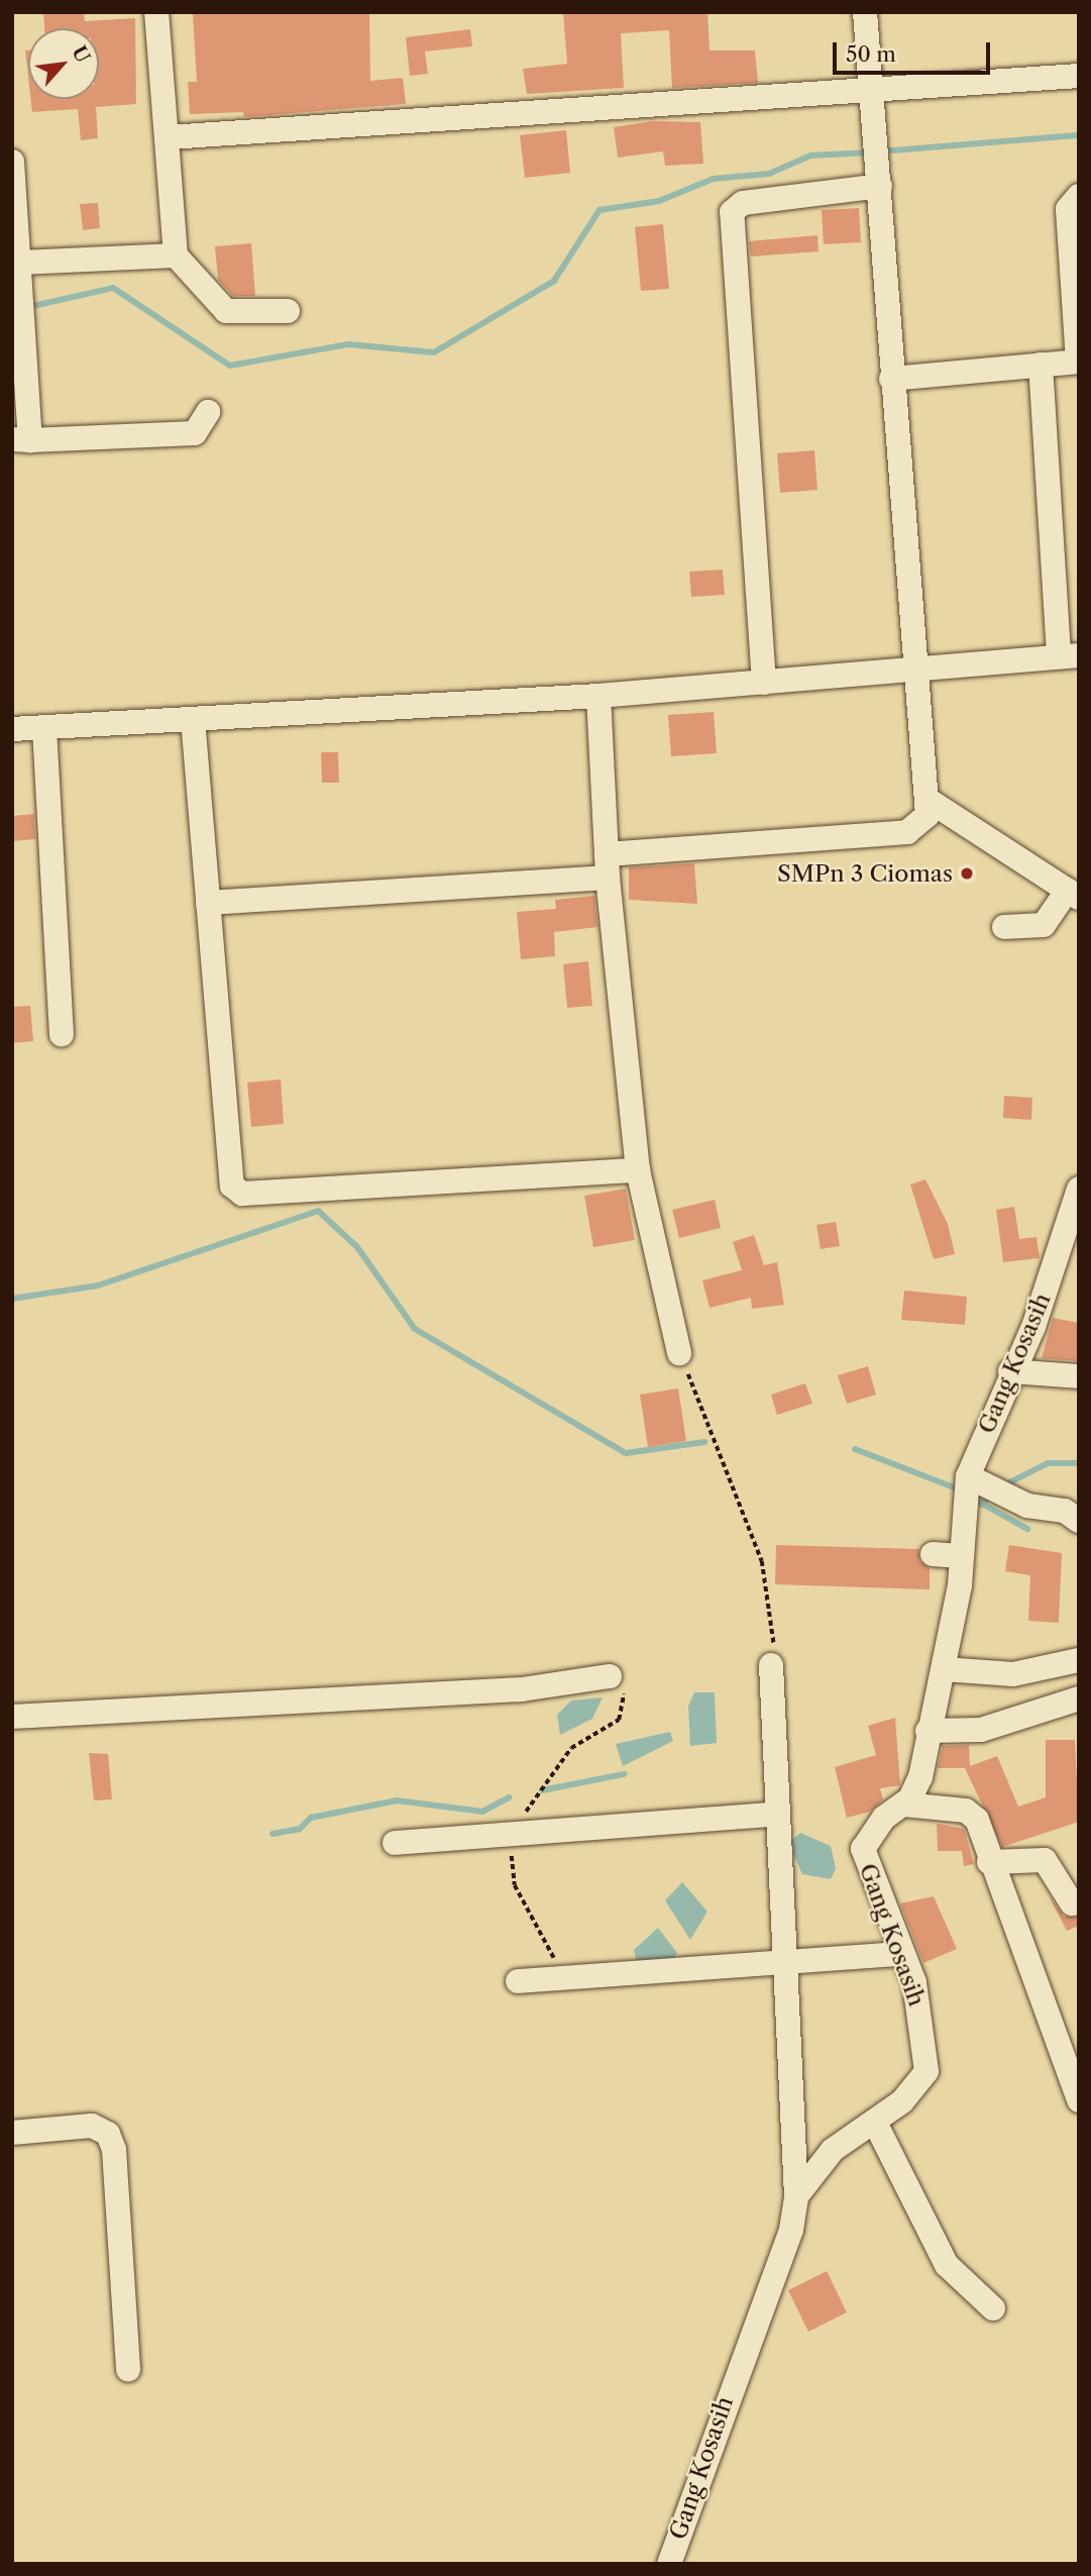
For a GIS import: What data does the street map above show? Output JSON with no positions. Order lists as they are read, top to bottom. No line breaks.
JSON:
{"streets":{"street":["Gang Kosasih"]},"places":["SMPn 3 Ciomas"],"scale_bar":"50 m","north":"top right"}
